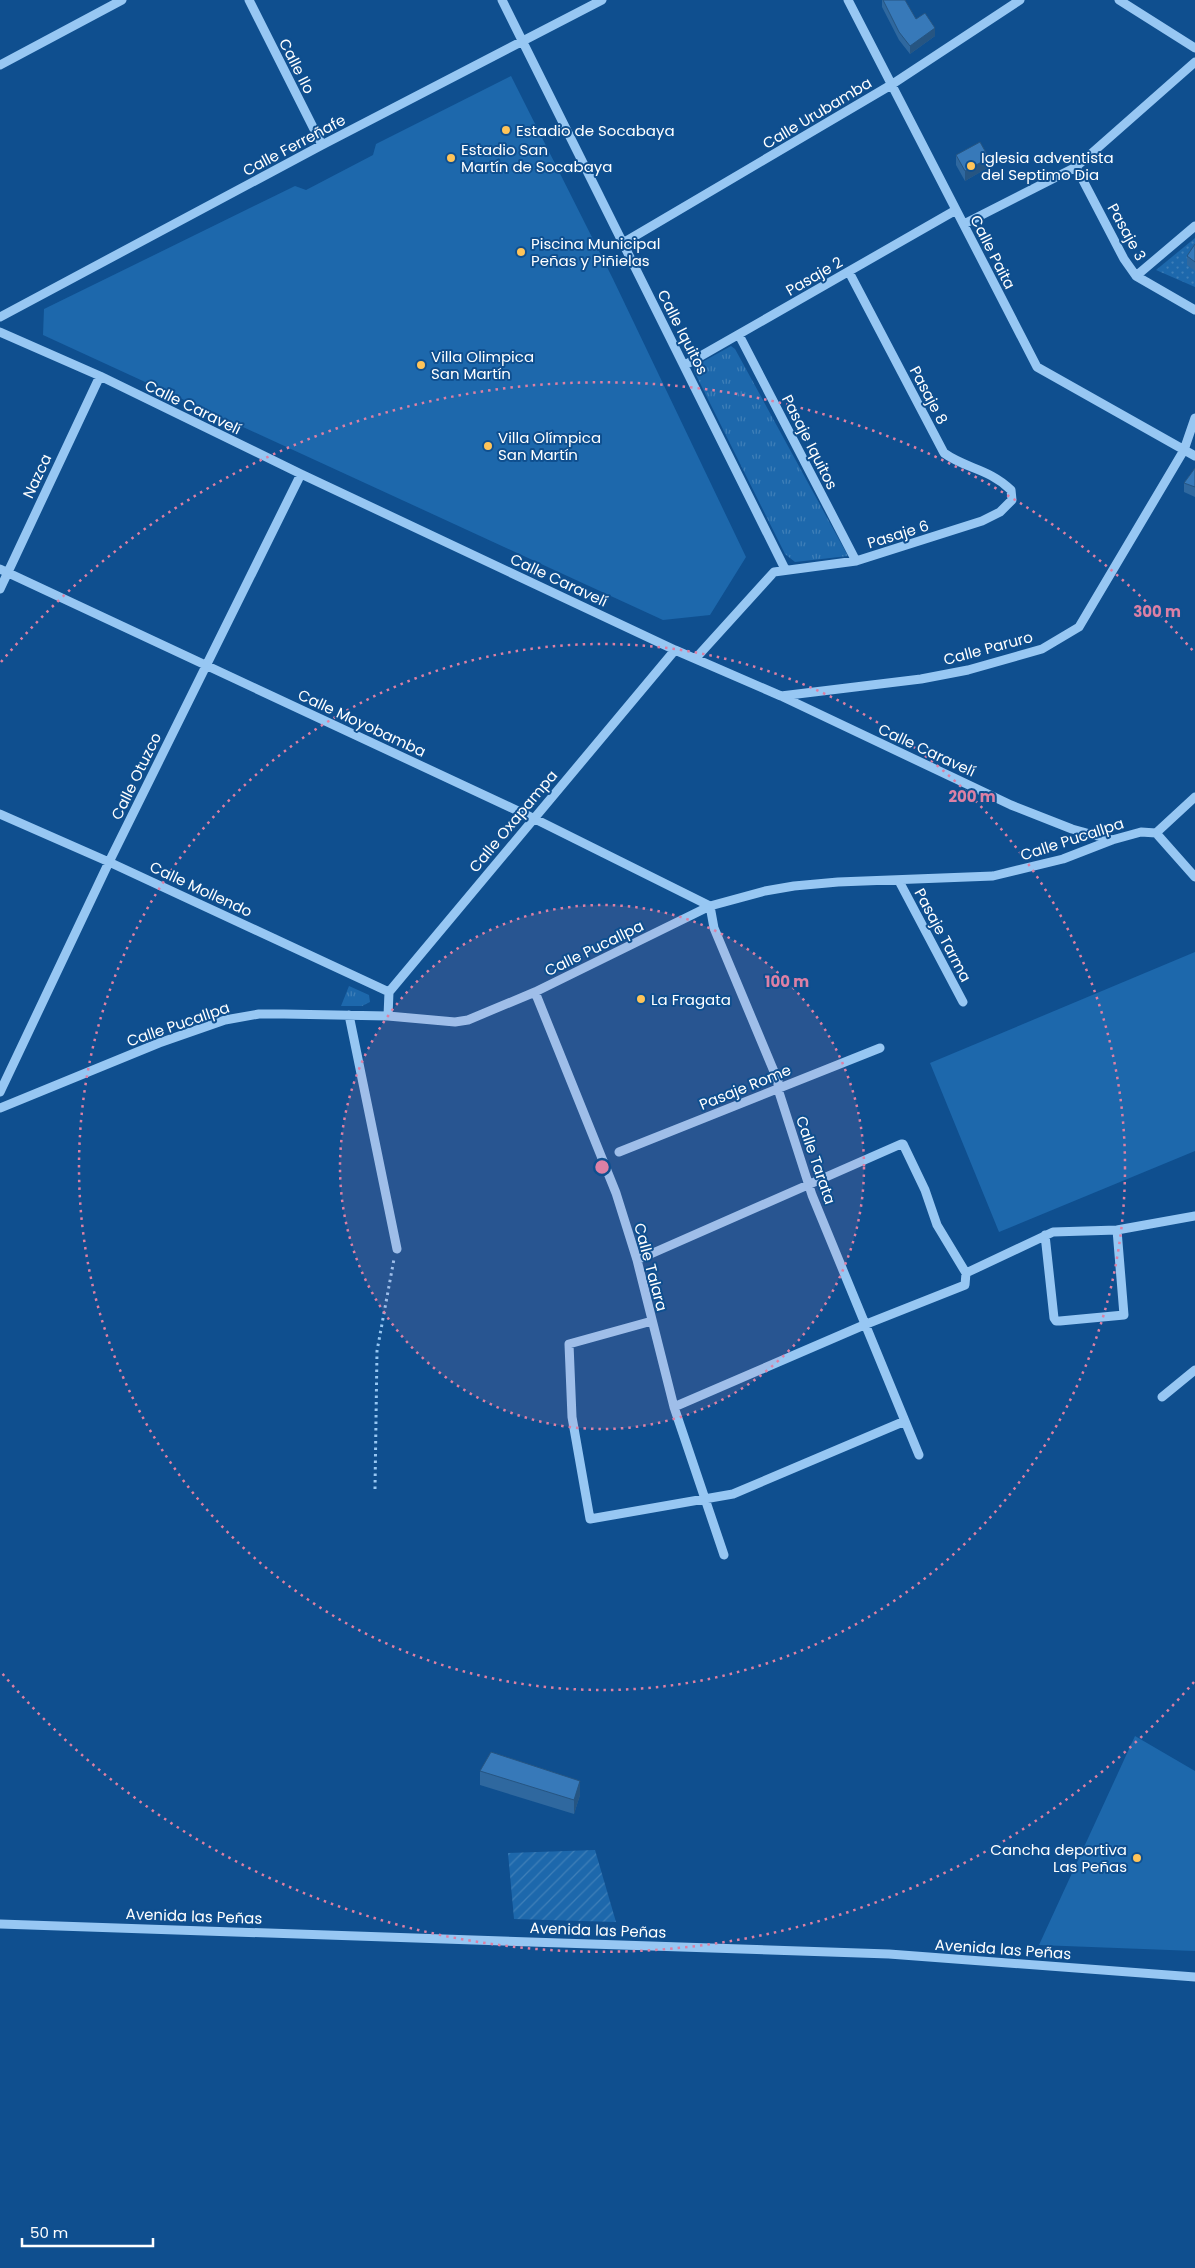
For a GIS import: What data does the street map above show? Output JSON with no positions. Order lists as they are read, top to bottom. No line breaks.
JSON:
{"streets":{"street":["Calle Ilo","Calle Urubamba","Calle Ferreñafe","Pasaje 3","Calle Paita","Pasaje 2","Calle Iquitos","Pasaje 8","Calle Caravelí","Pasaje Iquitos","Nazca","Pasaje 6","Calle Paruro","Calle Moyobamba","Calle Otuzco","Calle Oxapampa","Calle Pucallpa","Calle Mollendo","Pasaje Tarma","Pasaje Rome","Calle Tarata","Calle Talara","Avenida las Peñas"]},"crossings":[["Calle Ilo","Calle Ferreñafe"],["Calle Urubamba","Calle Paita"],["Calle Urubamba","Calle Iquitos"],["Calle Ferreñafe","Calle Iquitos"],["Calle Paita","Pasaje 2"],["Calle Paita","Calle Paruro"],["Pasaje 2","Calle Iquitos"],["Pasaje 2","Pasaje 8"],["Pasaje 2","Pasaje Iquitos"],["Calle Iquitos","Pasaje 6"],["Pasaje 8","Pasaje 6"],["Calle Caravelí","Nazca"],["Calle Caravelí","Calle Paruro"],["Calle Caravelí","Calle Otuzco"],["Calle Caravelí","Calle Oxapampa"],["Calle Caravelí","Calle Pucallpa"],["Pasaje Iquitos","Pasaje 6"],["Nazca","Calle Moyobamba"],["Calle Moyobamba","Calle Otuzco"],["Calle Moyobamba","Calle Oxapampa"],["Calle Moyobamba","Calle Pucallpa"],["Calle Moyobamba","Calle Tarata"],["Calle Otuzco","Calle Mollendo"],["Calle Oxapampa","Calle Mollendo"],["Calle Pucallpa","Pasaje Tarma"],["Calle Pucallpa","Calle Tarata"],["Calle Pucallpa","Calle Talara"],["Pasaje Rome","Calle Tarata"]],"places":["Estadio de Socabaya","Estadio San Martín de Socabaya","Iglesia adventista del Septimo Dia","Piscina Municipal Peñas y Piñielas","Villa Olimpica San Martín","Villa Olímpica San Martín","La Fragata","Cancha deportiva Las Peñas"],"scale_bar":"50 m","rings":["300 m","200 m","100 m"]}
